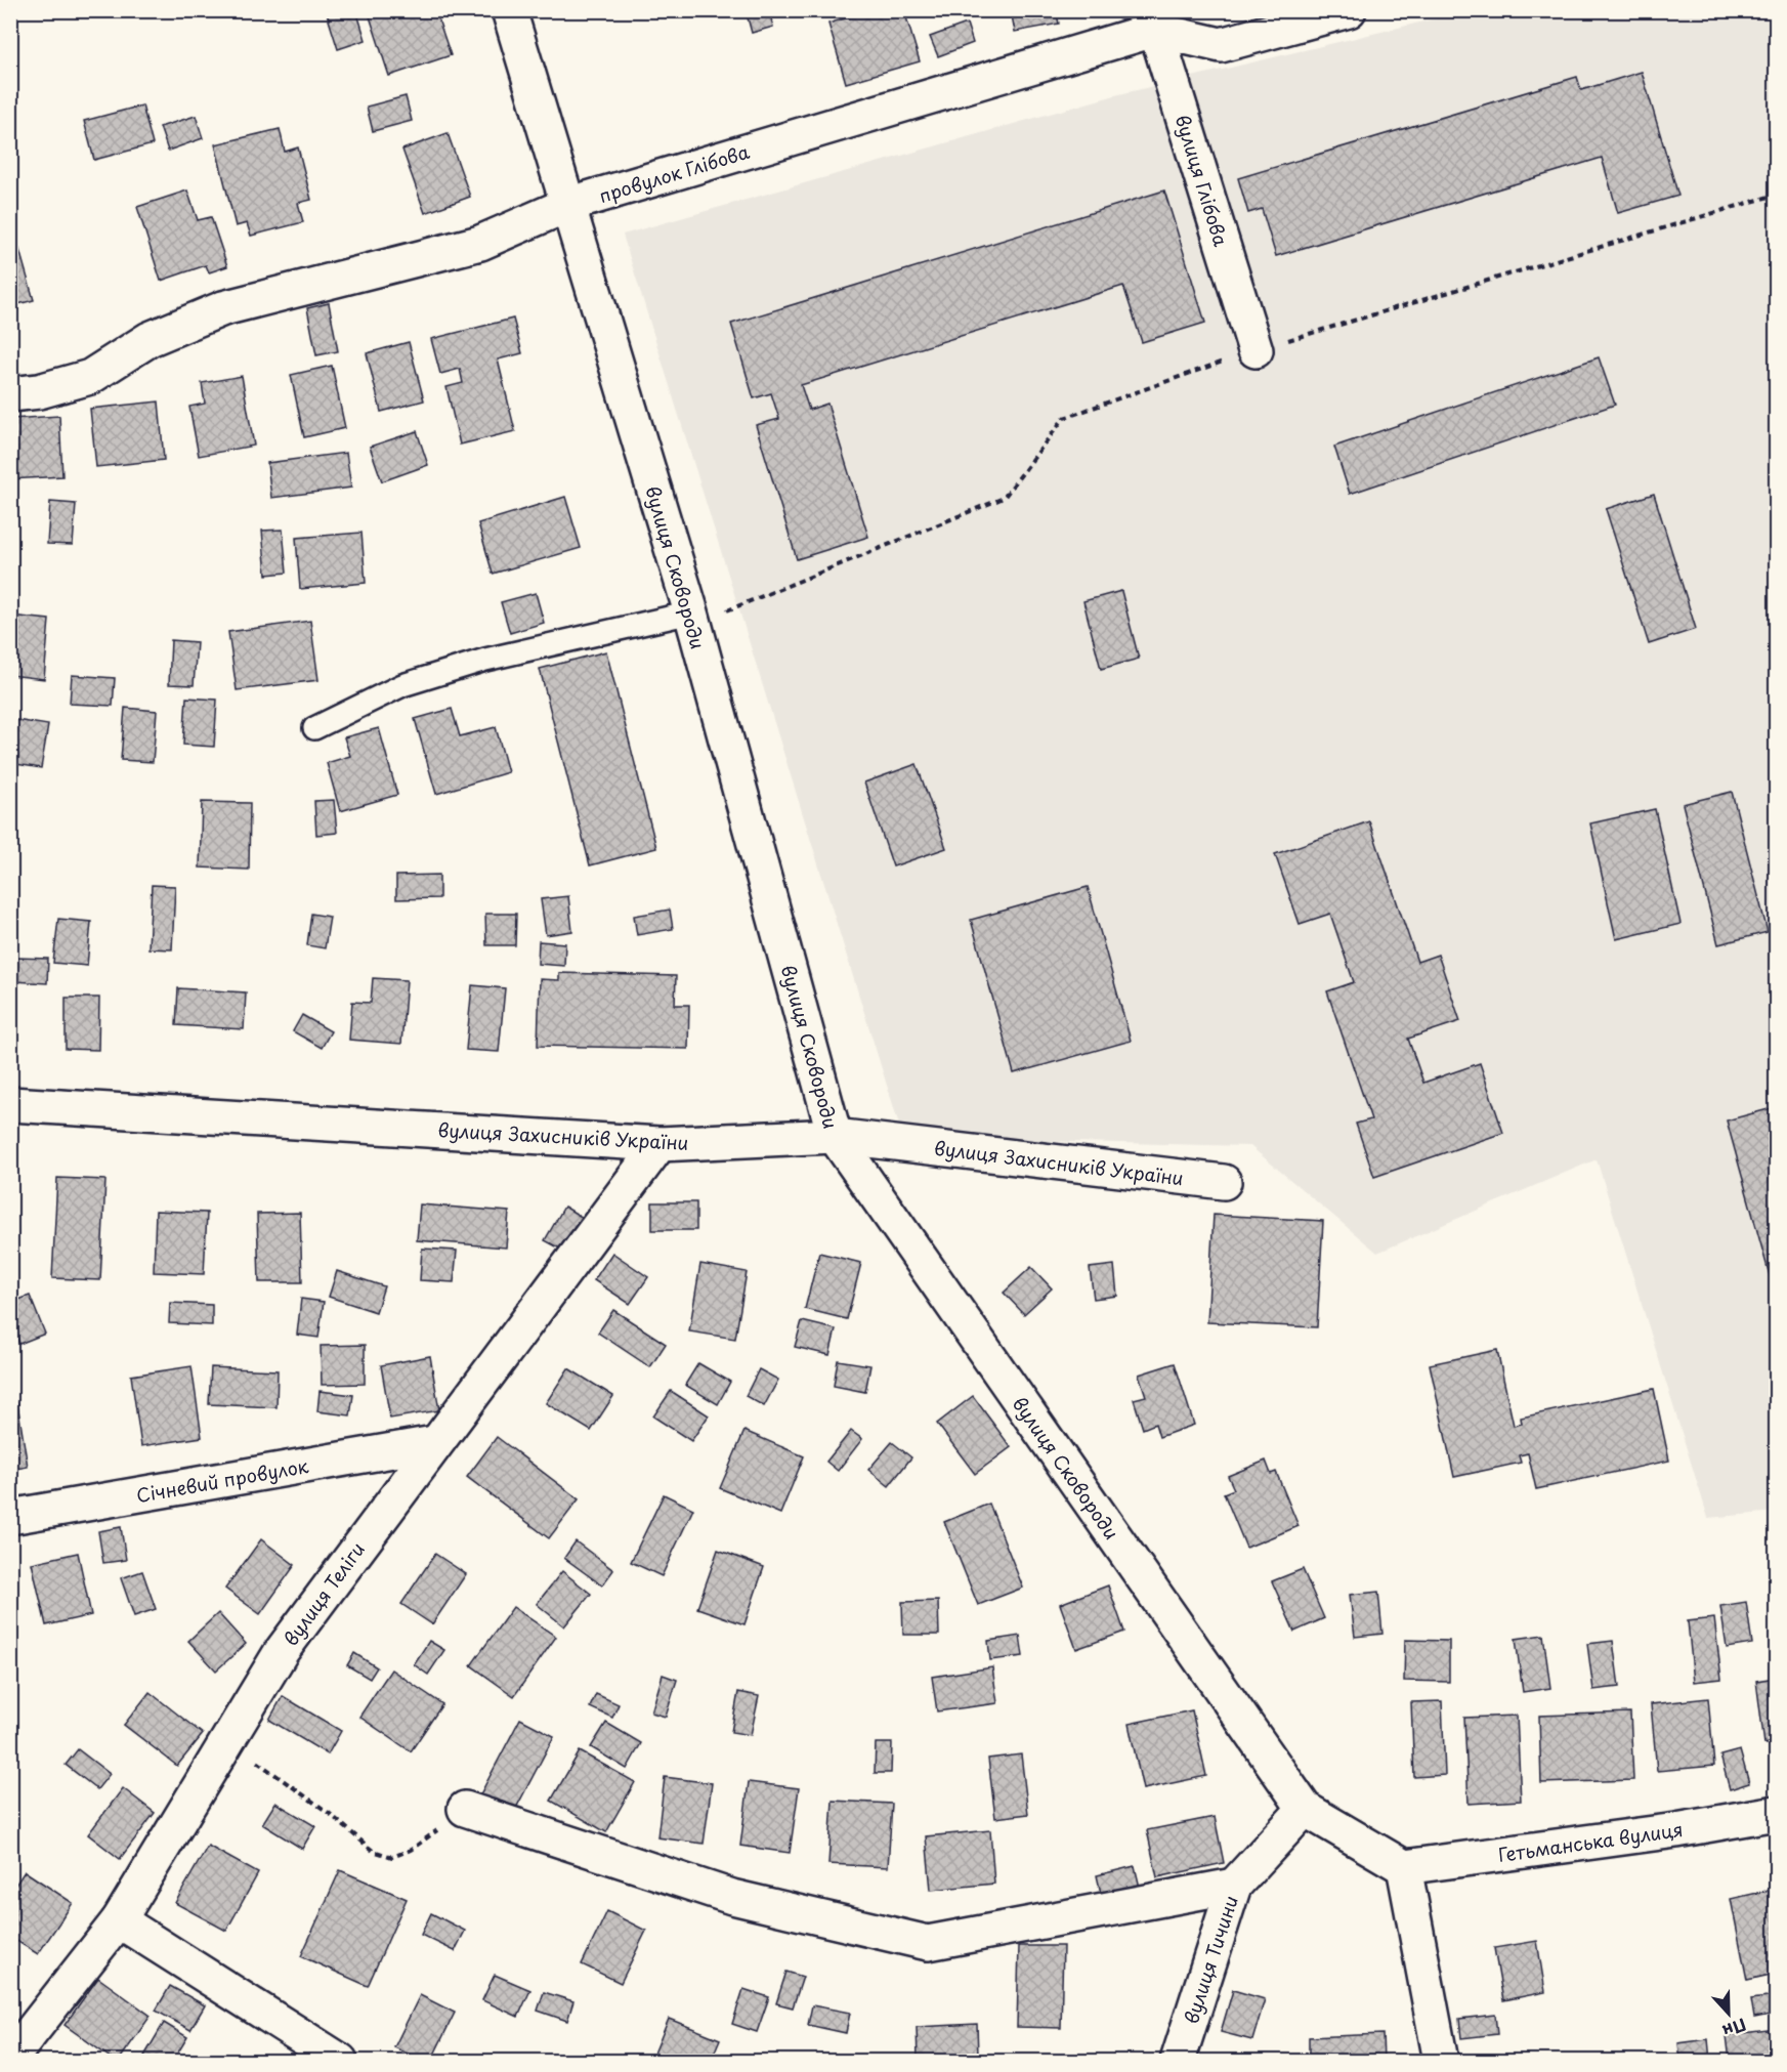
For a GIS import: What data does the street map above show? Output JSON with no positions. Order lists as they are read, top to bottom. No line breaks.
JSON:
{"streets":{"street":["провулок Глібова","вулиця Глібова","вулиця Сковороди","вулиця Захисників України","Січневий провулок","вулиця Теліги","Гетьманська вулиця","вулиця Тичини"]},"crossings":[["провулок Глібова","вулиця Глібова"],["провулок Глібова","вулиця Сковороди"],["вулиця Сковороди","вулиця Захисників України"],["вулиця Сковороди","Гетьманська вулиця"],["вулиця Сковороди","вулиця Тичини"],["вулиця Захисників України","вулиця Теліги"],["Січневий провулок","вулиця Теліги"]],"north":"bottom"}
